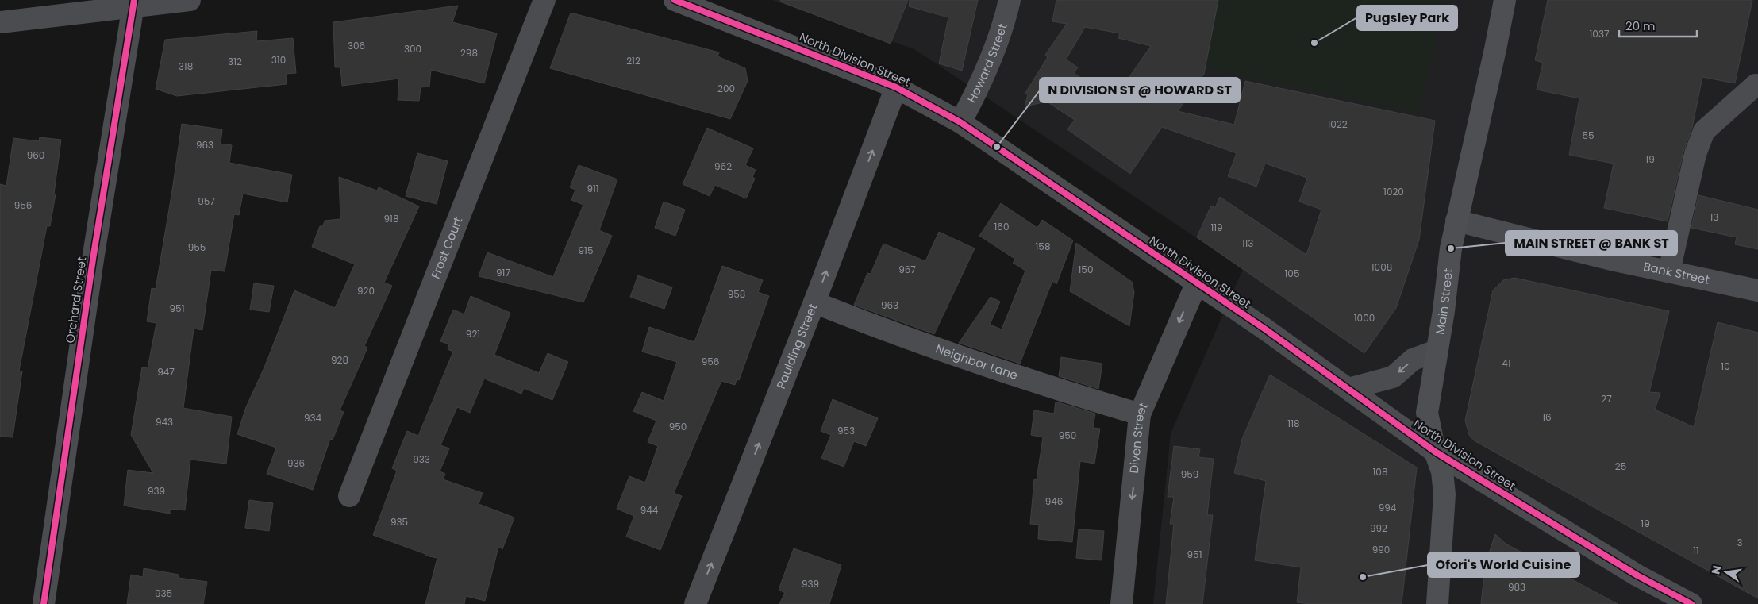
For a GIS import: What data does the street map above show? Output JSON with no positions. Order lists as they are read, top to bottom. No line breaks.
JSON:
{"streets":{"main road":["Main Street"],"street":["North Division Street","Howard Street","Frost Court","Bank Street","Orchard Street","Paulding Street","Neighbor Lane","Diven Street"]},"crossings":[["North Division Street","Howard Street"],["North Division Street","Main Street"],["North Division Street","Paulding Street"],["North Division Street","Diven Street"],["Bank Street","Main Street"],["Paulding Street","Neighbor Lane"],["Neighbor Lane","Diven Street"]],"one_way":["Paulding Street","Diven Street"],"places":["Pugsley Park","N DIVISION ST @ HOWARD ST","MAIN STREET @ BANK ST","Ofori's World Cuisine"],"house_numbers":["1037","306","300","298","310","212","312","318","200","1022","55","963","960","19","962","911","1020","957","956","13","918","160","119","113","158","955","915","1008","967","150","917","105","920","958","963","951","1000","921","928","956","41","10","947","27","16","934","943","118","950","953","950","933","936","25","108","959","939","946","994","944","935","19","992","3","990","11","951","939","983","935"],"scale_bar":"20 m","north":"left"}
